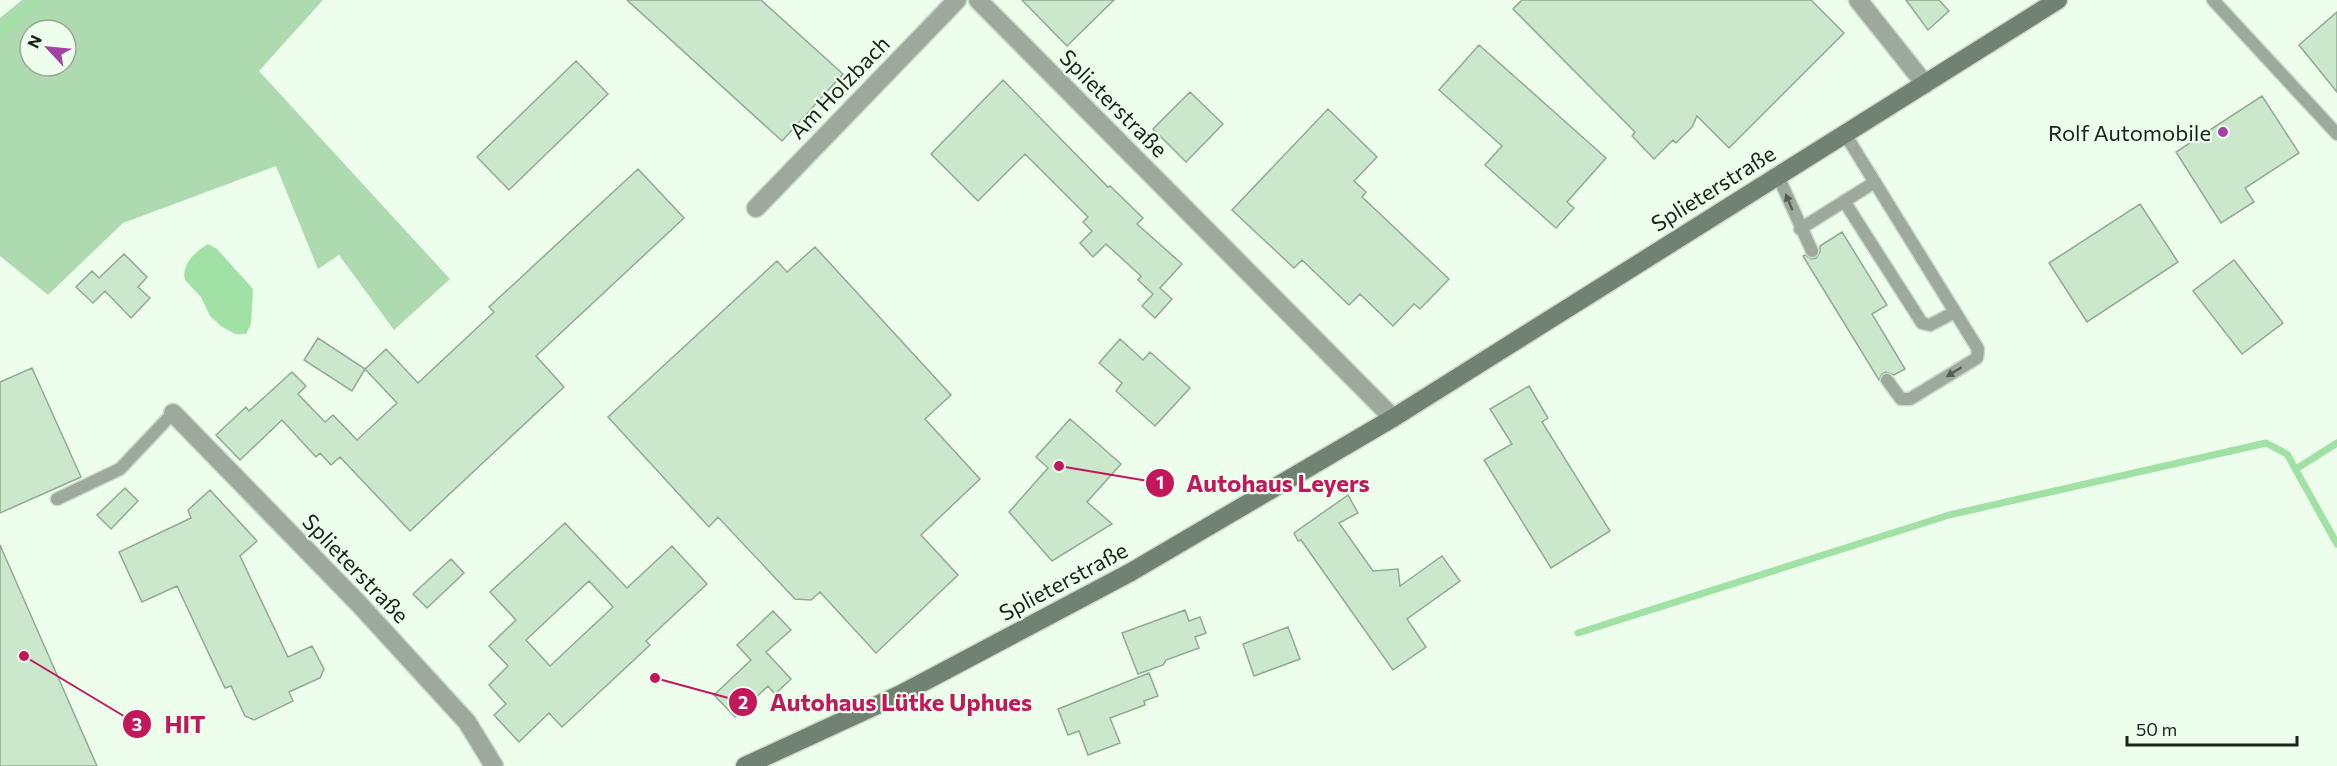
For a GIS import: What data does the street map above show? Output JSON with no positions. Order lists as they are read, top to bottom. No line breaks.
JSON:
{"streets":{"street":["Am Holzbach","Splieterstraße"]},"places":["Rolf Automobile","Autohaus Leyers","HIT","Autohaus Lütke Uphues"],"scale_bar":"50 m","north":"top left"}
